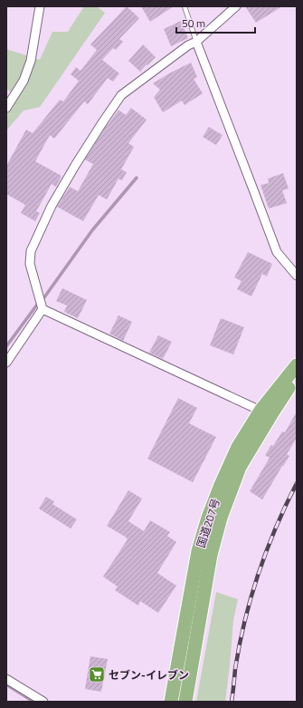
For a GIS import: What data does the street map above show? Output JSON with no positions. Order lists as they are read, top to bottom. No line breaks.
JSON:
{"streets":{"highway":["国道207号"]},"places":{"supermarket":["セブン-イレブン"]},"scale_bar":"50 m"}
